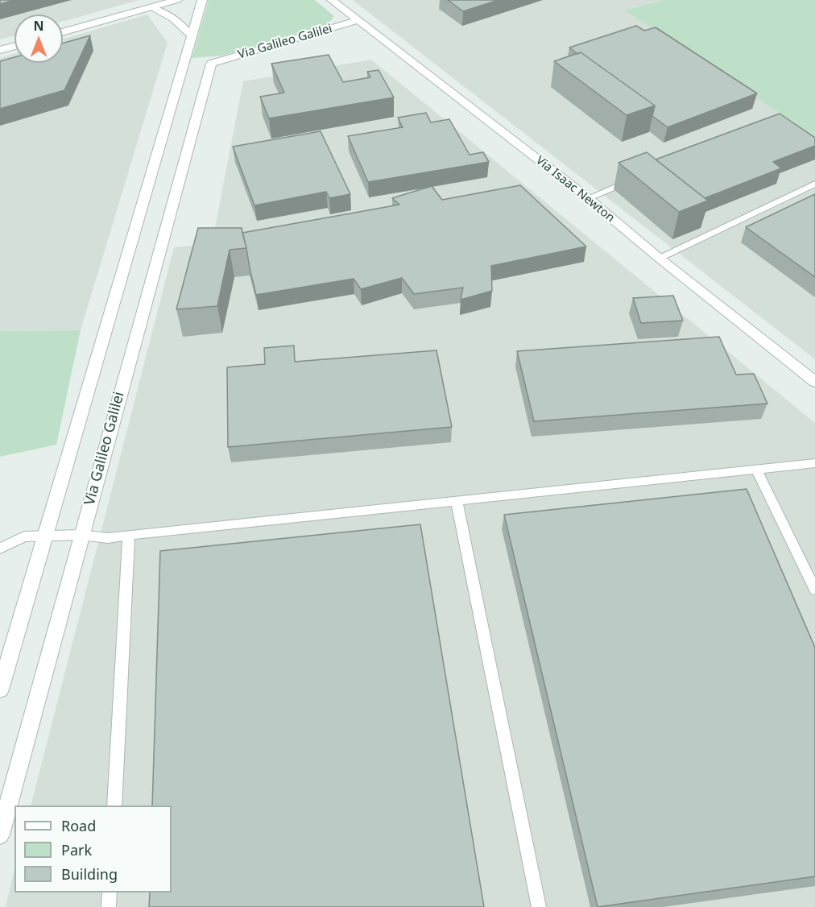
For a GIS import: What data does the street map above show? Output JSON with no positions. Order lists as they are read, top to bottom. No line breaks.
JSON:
{"streets":{"street":["Via Galileo Galilei","Via Isaac Newton"]},"crossings":[["Via Galileo Galilei","Via Isaac Newton"]],"legend":["Road","Park","Building"],"north":"top"}
